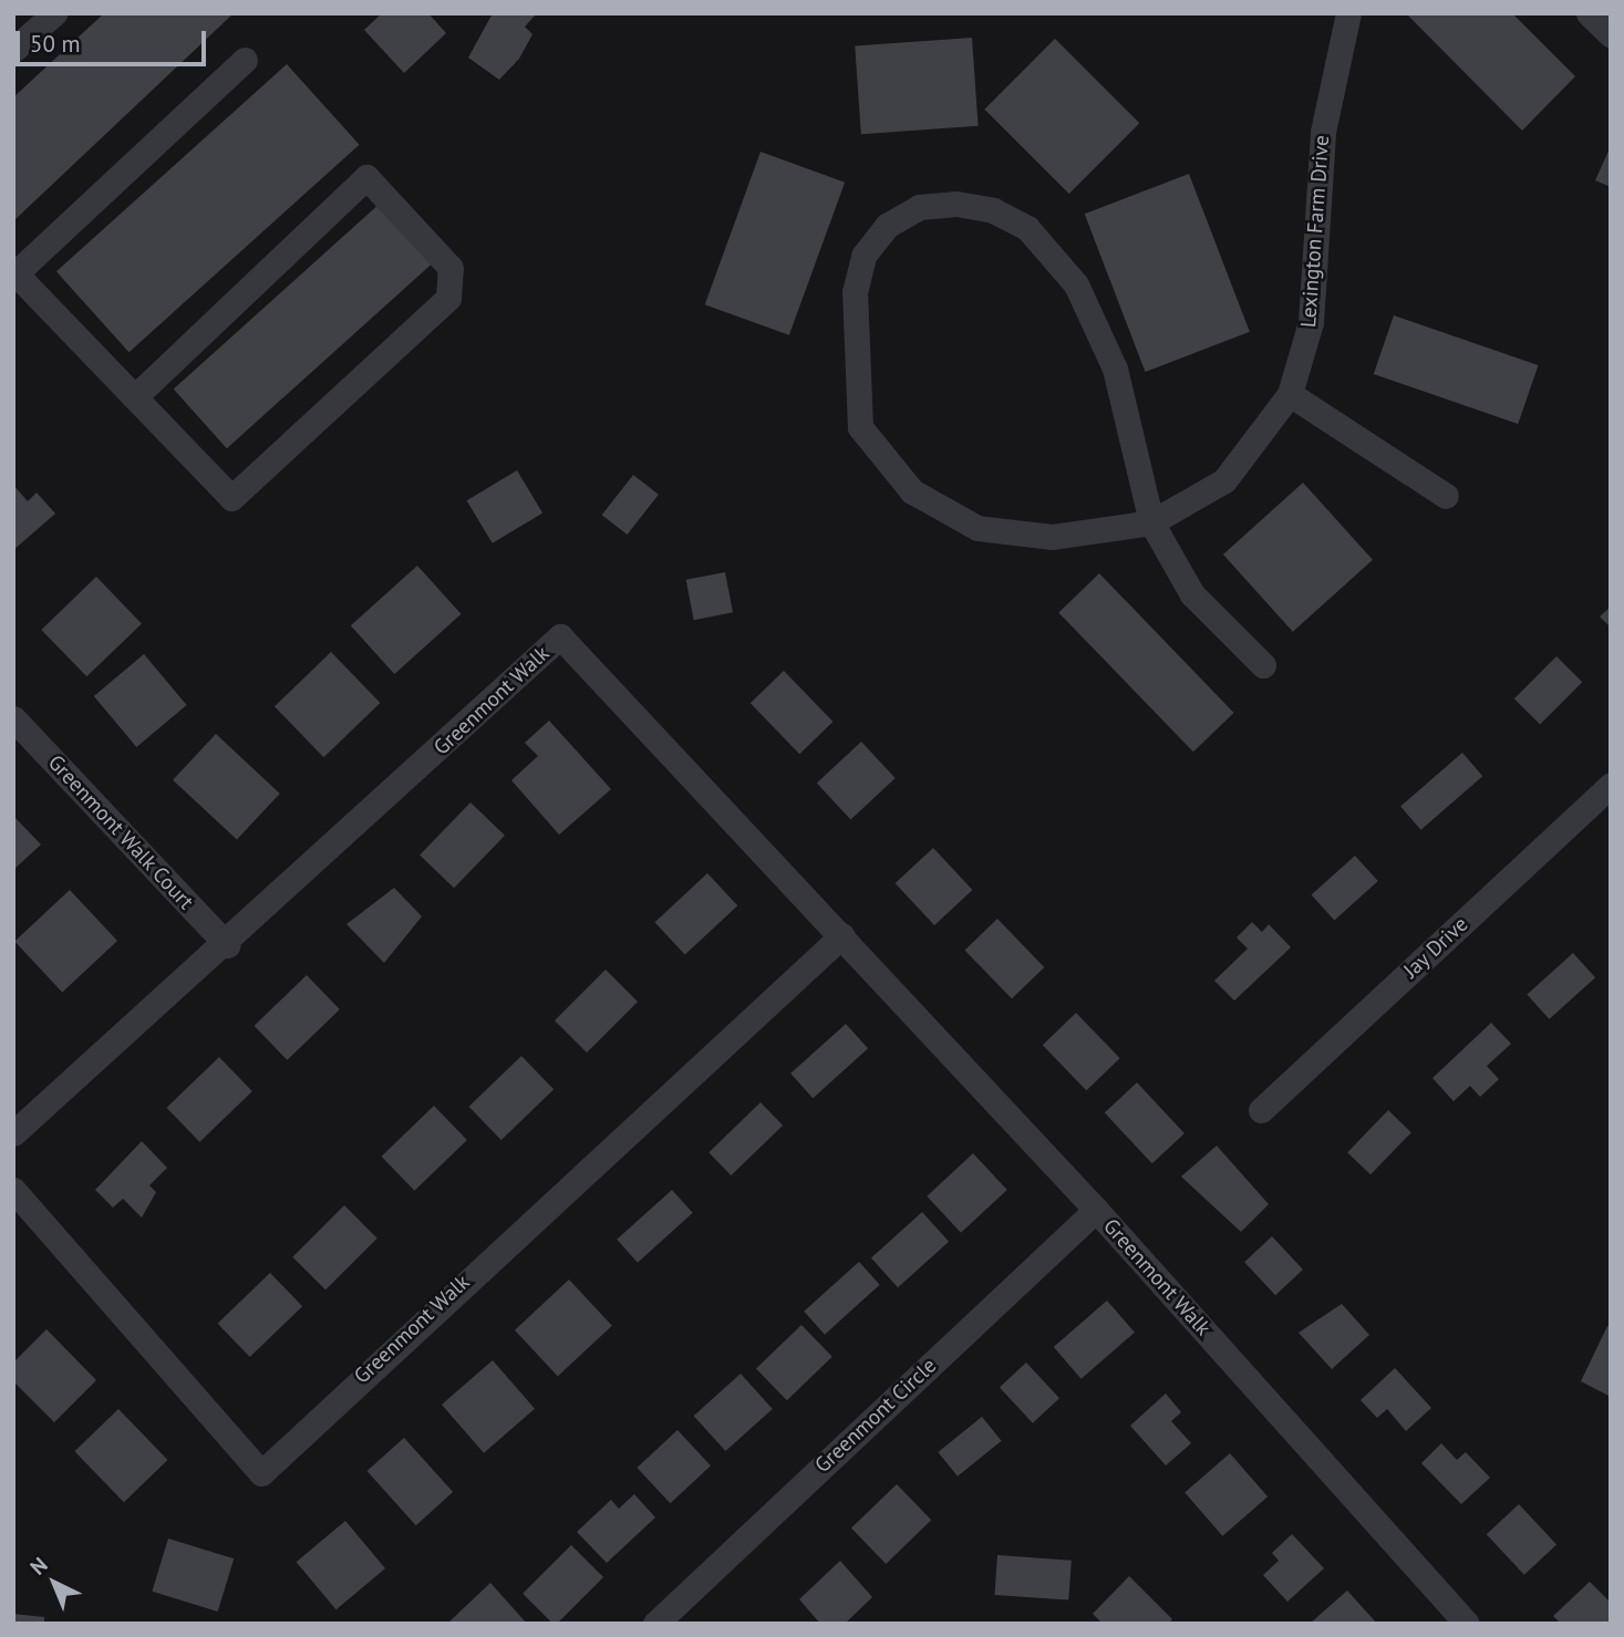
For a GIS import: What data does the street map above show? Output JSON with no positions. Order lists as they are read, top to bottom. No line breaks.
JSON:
{"streets":{"street":["Lexington Farm Drive","Greenmont Walk","Greenmont Walk Court","Jay Drive","Greenmont Circle"]},"crossings":[["Greenmont Walk","Greenmont Walk Court"],["Greenmont Walk","Greenmont Circle"]],"scale_bar":"50 m","north":"top left"}
